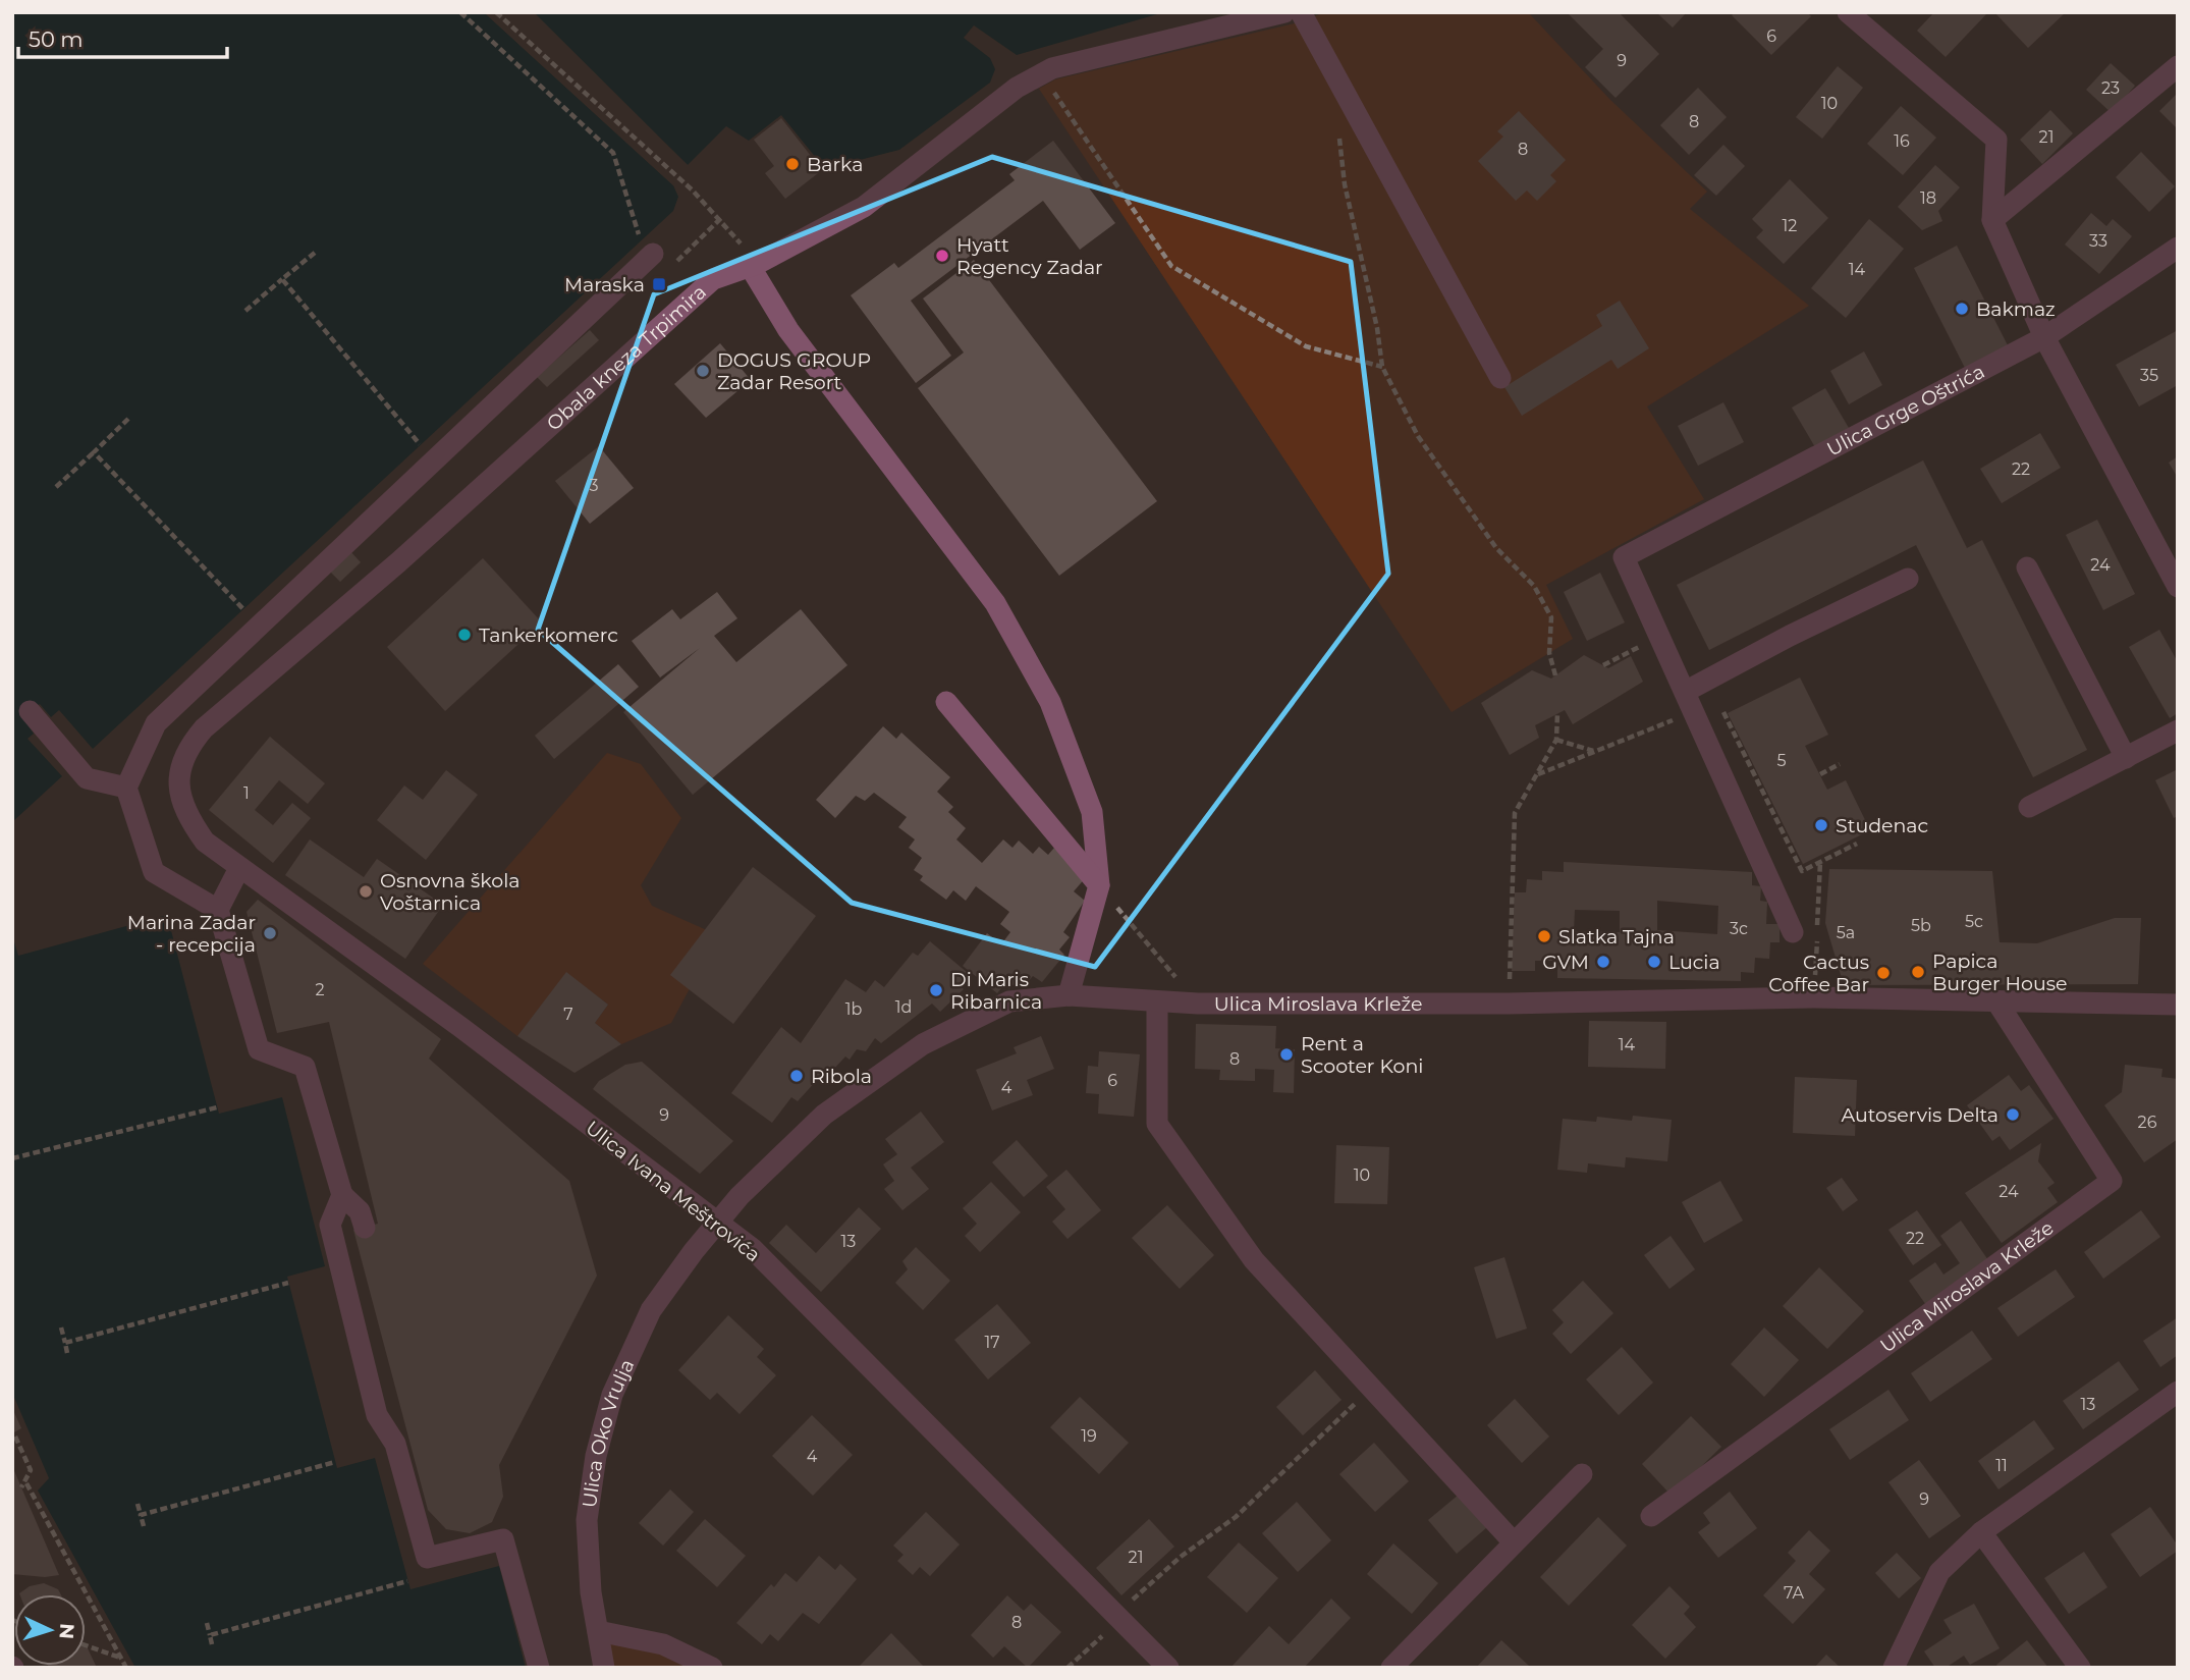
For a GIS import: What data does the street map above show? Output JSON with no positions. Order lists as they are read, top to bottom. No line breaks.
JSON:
{"streets":{"street":["Obala kneza Trpimira","Ulica Grge Oštrića","Ulica Miroslava Krleže","Ulica Ivana Meštrovića","Ulica Oko Vrulja"]},"crossings":[["Obala kneza Trpimira","Ulica Ivana Meštrovića"],["Ulica Miroslava Krleže","Ulica Ivana Meštrovića"],["Ulica Miroslava Krleže","Ulica Oko Vrulja"],["Ulica Ivana Meštrovića","Ulica Oko Vrulja"]],"places":{"other":["Barka","Hyatt Regency Zadar","Bakmaz","DOGUS GROUP Zadar Resort","Tankerkomerc","Studenac","Osnovna škola Voštarnica","Marina Zadar - recepcija","Slatka Tajna","GVM","Lucia","Papica Burger House","Cactus Coffee Bar","Di Maris Ribarnica","Rent a Scooter Koni","Ribola","Autoservis Delta"],"transit":["Maraska"]},"house_numbers":["6","9","23","10","8","21","16","8","18","12","33","14","35","22","3","24","5","1","5c","5b","3c","5a","2","1d","1b","7","14","8","6","4","9","26","10","24","22","13","17","13","19","4","11","9","21","7A","8"],"scale_bar":"50 m","north":"right"}
